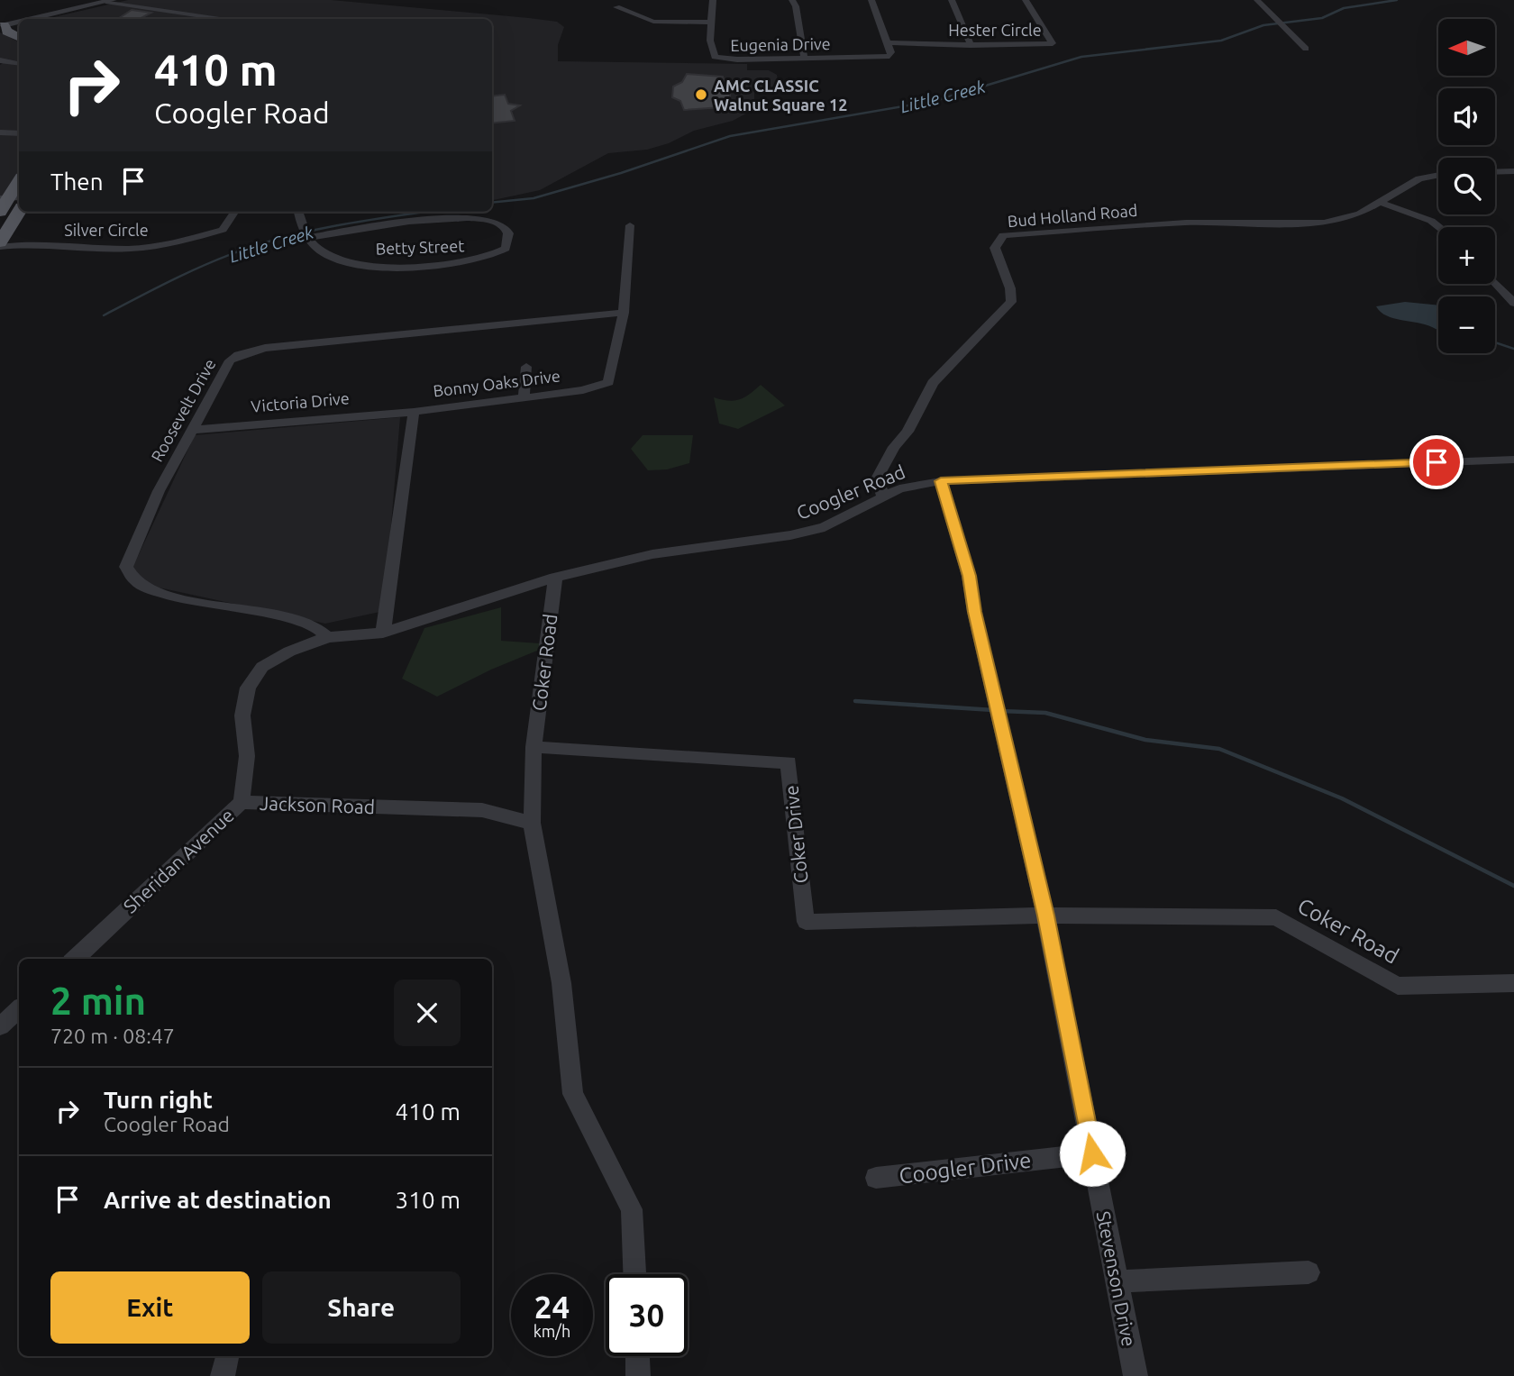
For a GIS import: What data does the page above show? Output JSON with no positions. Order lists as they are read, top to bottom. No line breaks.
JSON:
{"streets":{"street":["Hester Circle","Eugenia Drive","Bud Holland Road","Silver Circle","Betty Street","Bonny Oaks Drive","Victoria Drive","Roosevelt Drive","Coogler Road","Coker Road","Jackson Road","Coker Drive","Sheridan Avenue","Coogler Drive","Stevenson Drive"]},"crossings":[["Hester Circle","Eugenia Drive"],["Bud Holland Road","Coogler Road"],["Bonny Oaks Drive","Victoria Drive"],["Bonny Oaks Drive","Roosevelt Drive"],["Bonny Oaks Drive","Coogler Road"],["Victoria Drive","Roosevelt Drive"],["Roosevelt Drive","Coogler Road"],["Roosevelt Drive","Sheridan Avenue"],["Coogler Road","Coker Road"],["Coogler Road","Sheridan Avenue"],["Coogler Road","Stevenson Drive"],["Coker Road","Coker Drive"],["Coker Road","Stevenson Drive"],["Jackson Road","Sheridan Avenue"],["Coker Drive","Stevenson Drive"],["Coogler Drive","Stevenson Drive"]],"water":["Little Creek"],"places":["AMC CLASSIC Walnut Square 12"],"north":"left","page":{"map_buttons":["+","−"],"turn":["410 m","Coogler Road"],"then":"Then","heading":["2 min","720 m · 08:47"],"list":[{"name":"Turn right","note":"Coogler Road","value":"410 m"},{"name":"Arrive at destination","value":"310 m"}],"buttons":["Exit","Share"],"speed":"24 km/h","limit":"30"}}
